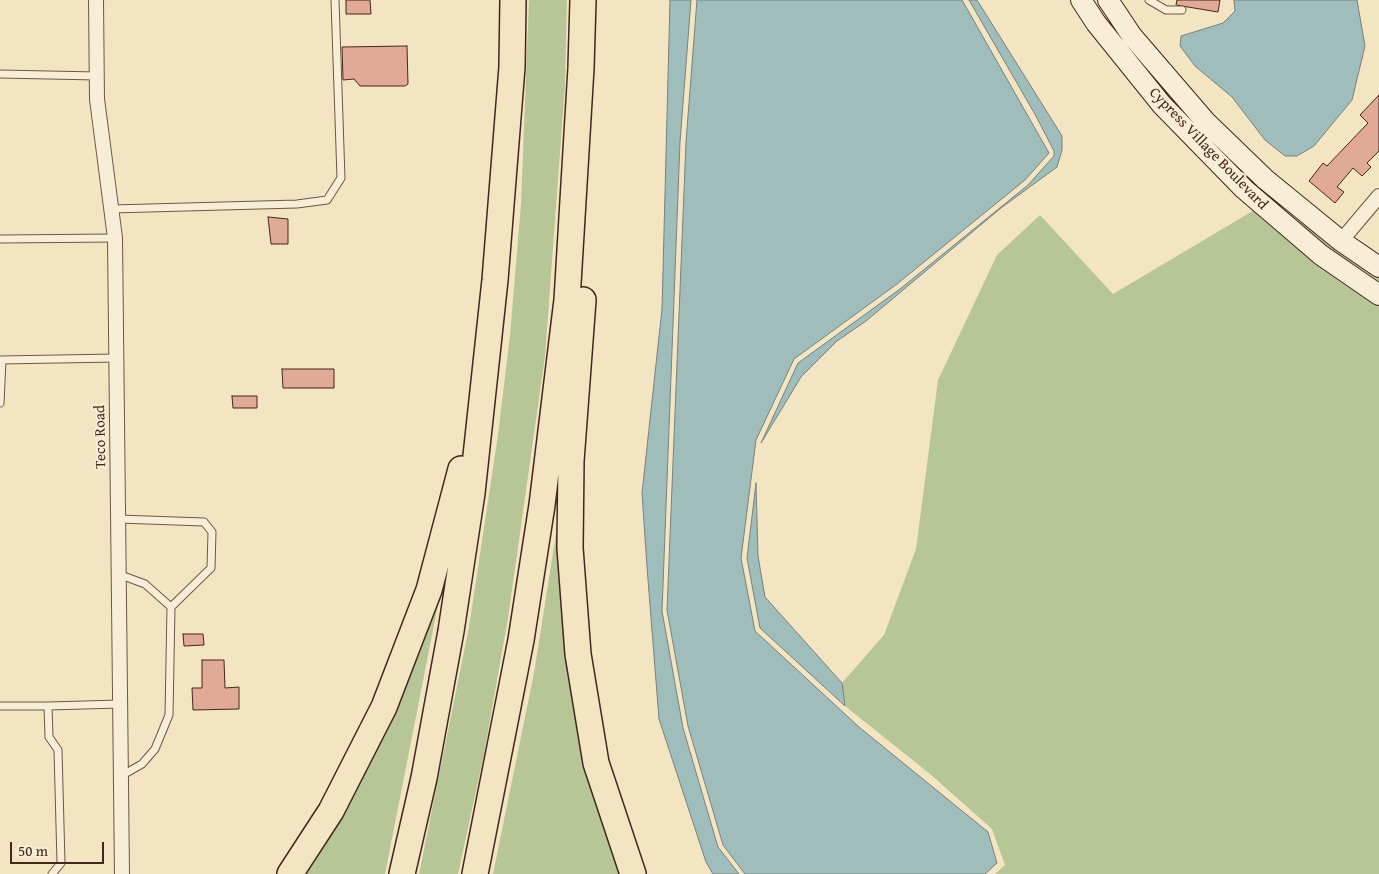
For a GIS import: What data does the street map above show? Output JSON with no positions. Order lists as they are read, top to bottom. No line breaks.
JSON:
{"streets":{"street":["Cypress Village Boulevard","Teco Road"]},"scale_bar":"50 m"}
